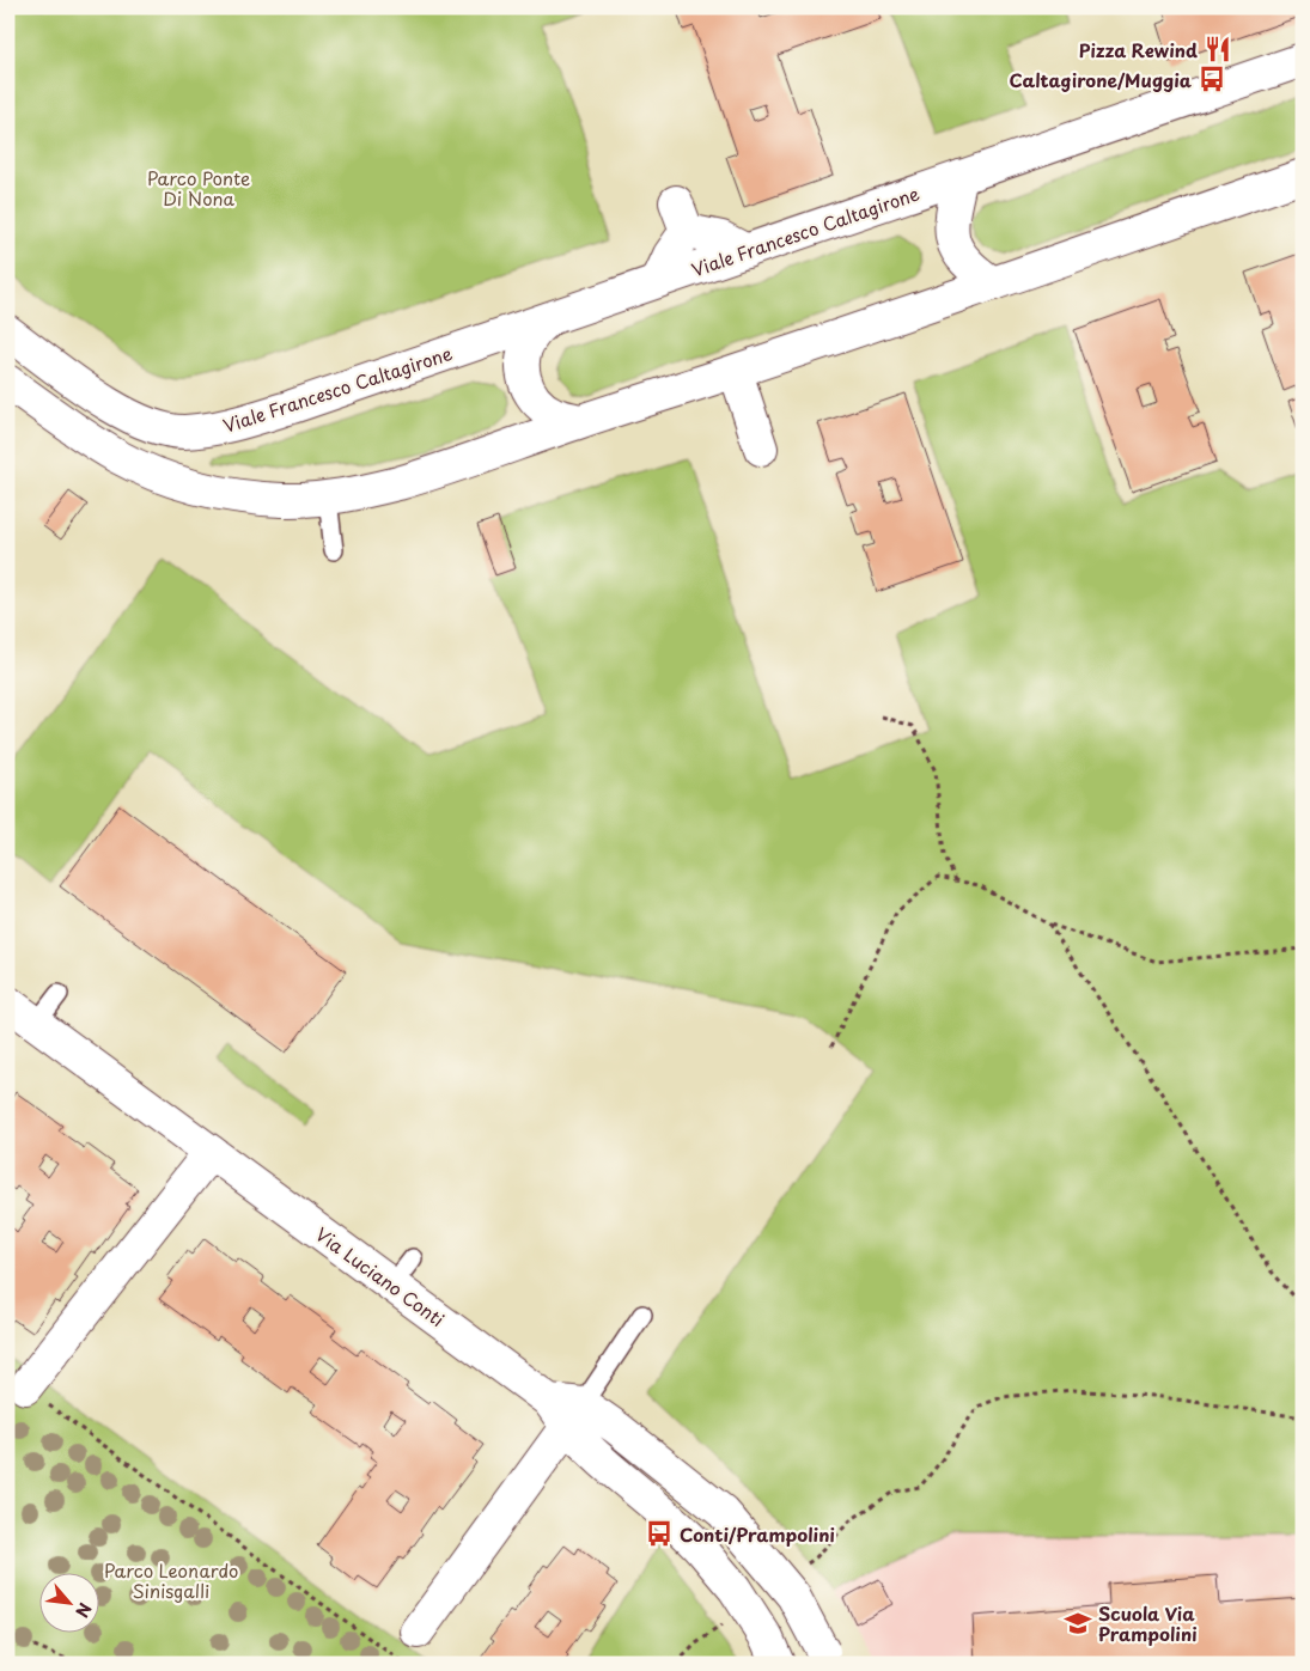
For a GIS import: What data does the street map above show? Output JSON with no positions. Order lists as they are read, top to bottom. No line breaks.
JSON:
{"streets":{"street":["Viale Francesco Caltagirone","Via Luciano Conti"]},"parks":["Parco Ponte Di Nona","Parco Leonardo Sinisgalli"],"places":{"restaurant":["Pizza Rewind"],"bus stop":["Caltagirone/Muggia","Conti/Prampolini"],"school or university":["Scuola Via Prampolini"]},"north":"bottom right"}
